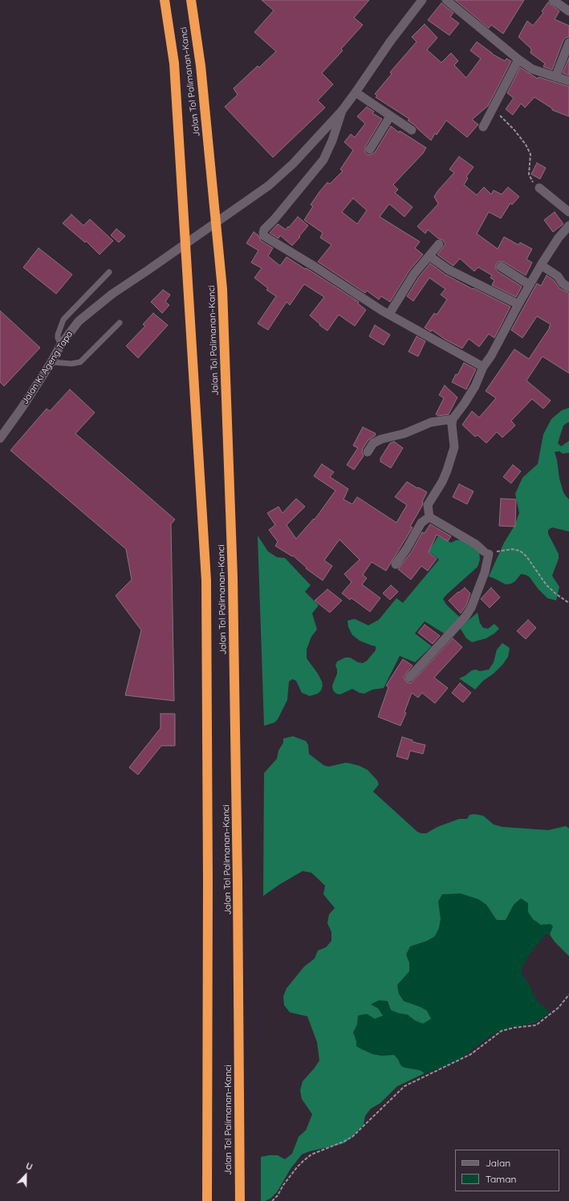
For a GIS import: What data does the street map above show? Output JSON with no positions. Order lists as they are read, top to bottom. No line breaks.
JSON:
{"streets":{"highway":["Jalan Tol Palimanan–Kanci"],"street":["Jalan Ki Ageng Tapa"]},"legend":["Jalan","Taman"],"north":"top"}
